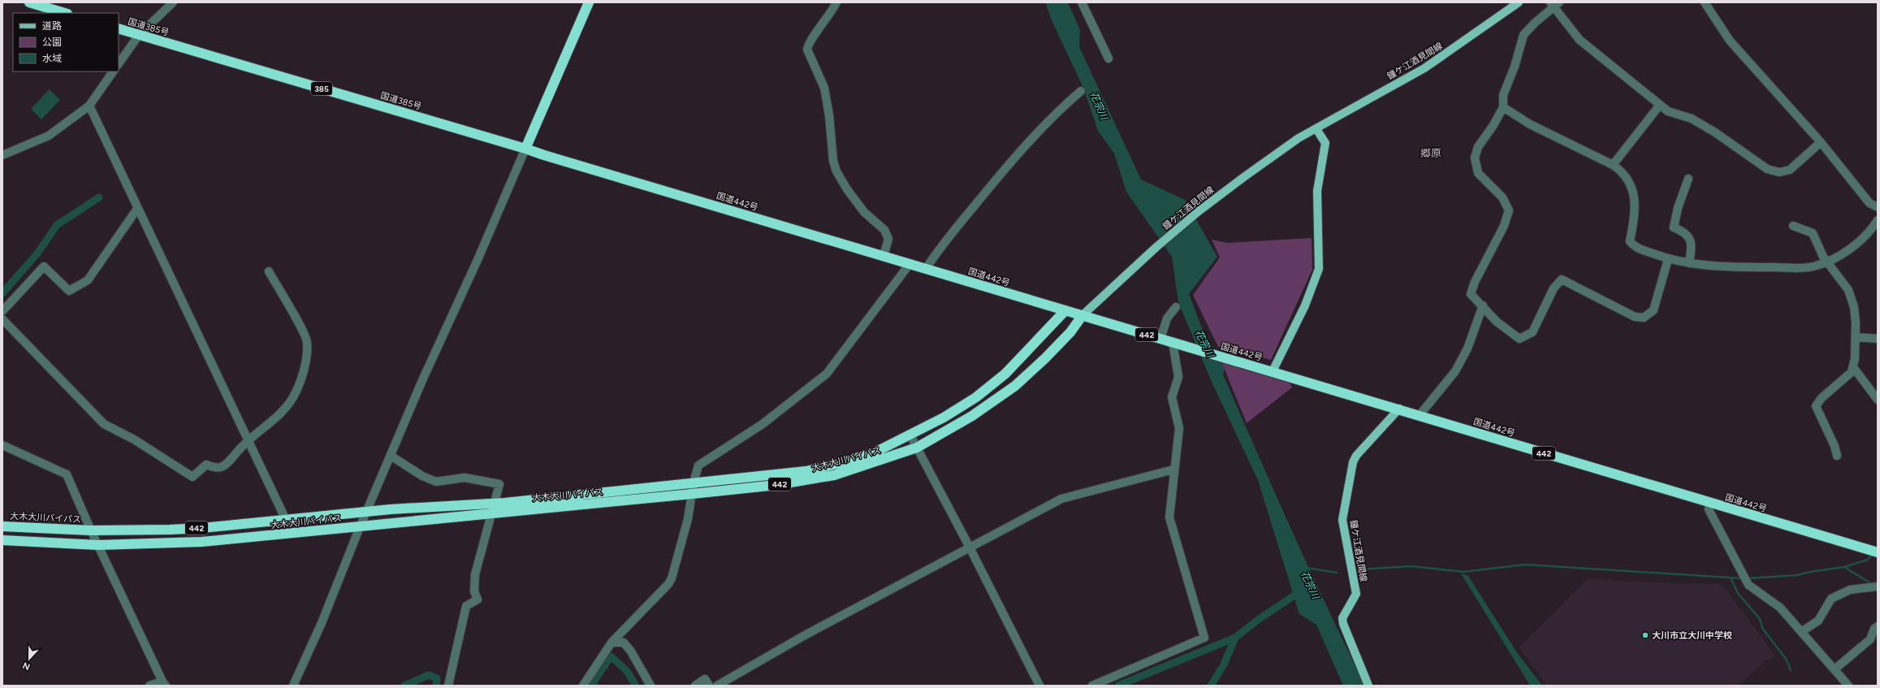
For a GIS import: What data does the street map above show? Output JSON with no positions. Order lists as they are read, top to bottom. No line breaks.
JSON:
{"streets":{"highway":["国道385号","385","国道442号","442","大木大川バイパス"],"main road":["鐘ケ江酒見間線"]},"crossings":[["国道385号","国道442号"],["鐘ケ江酒見間線","国道442号"],["鐘ケ江酒見間線","大木大川バイパス"],["国道442号","大木大川バイパス"]],"districts":["郷原"],"water":["花宗川"],"places":["大川市立大川中学校"],"legend":["道路","公園","水域"],"north":"bottom"}
